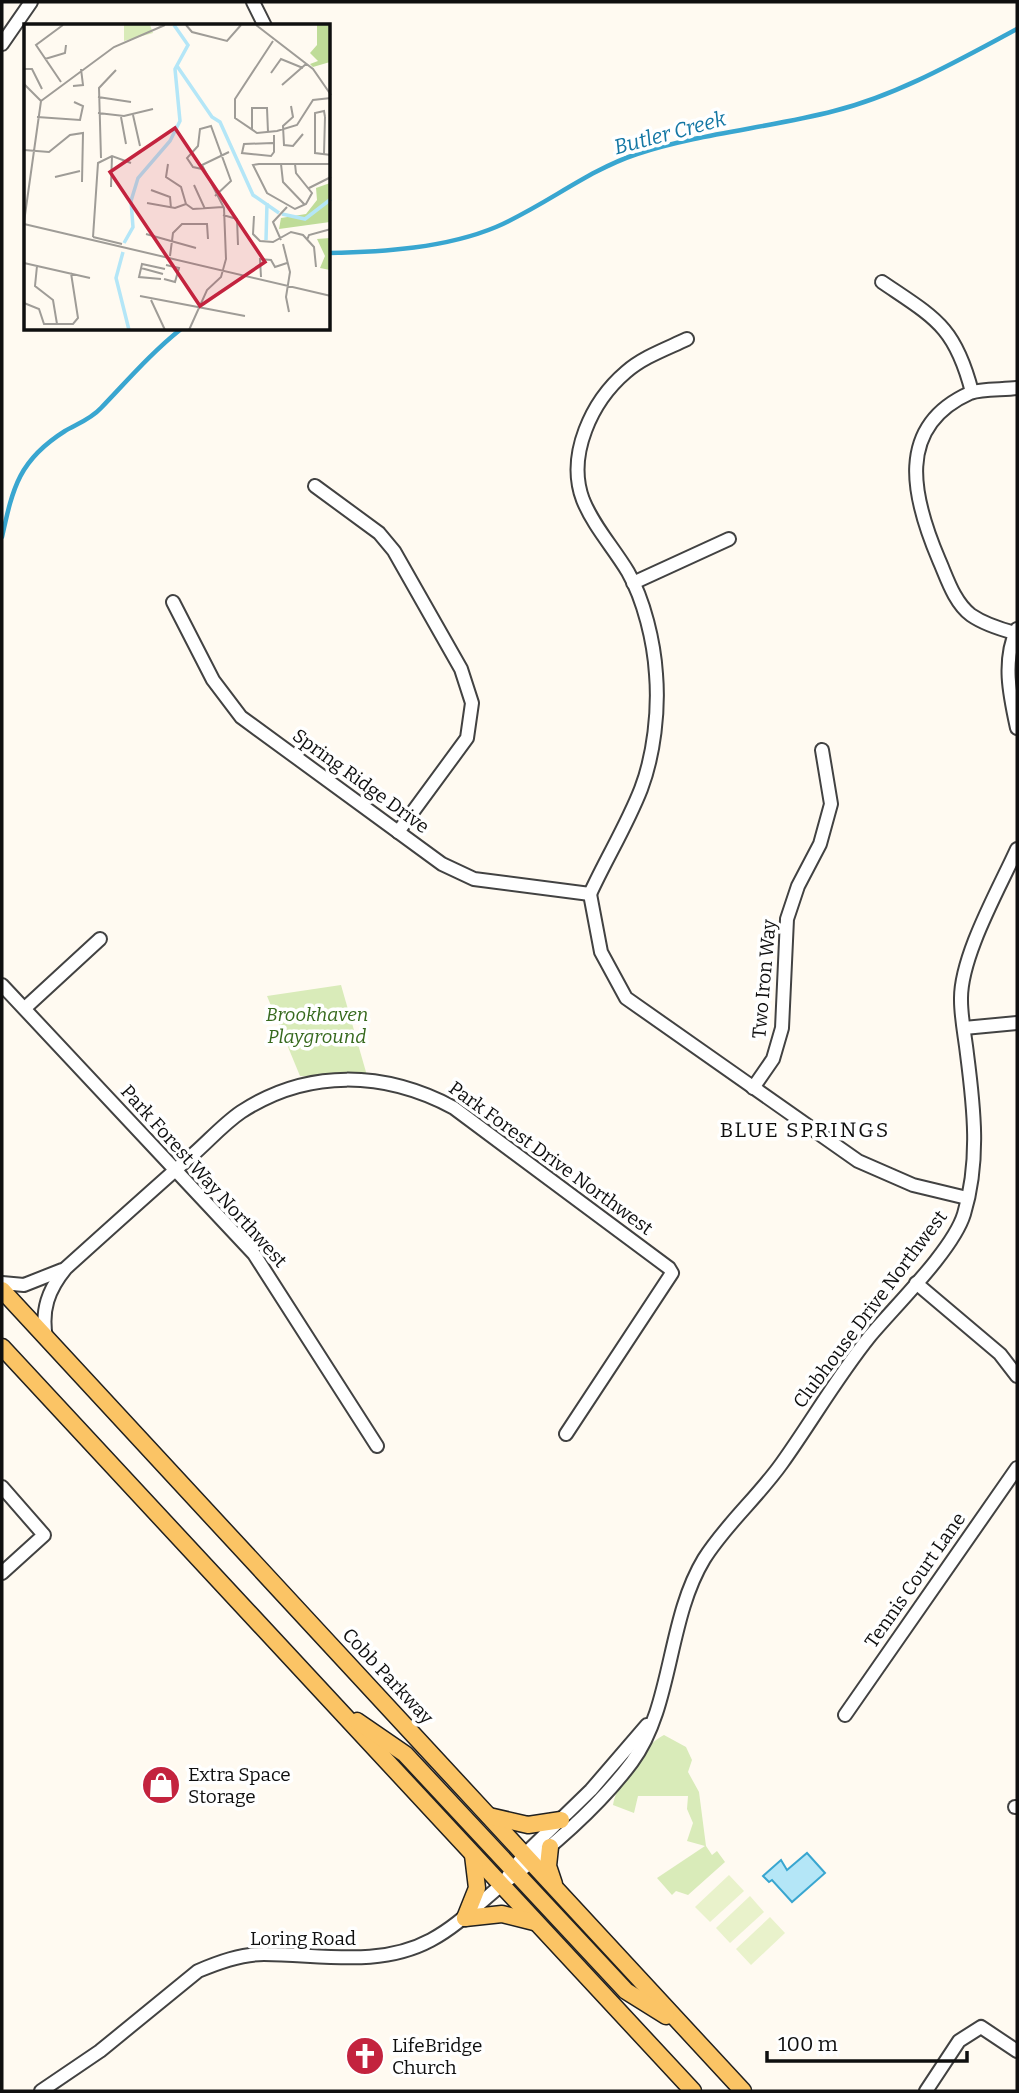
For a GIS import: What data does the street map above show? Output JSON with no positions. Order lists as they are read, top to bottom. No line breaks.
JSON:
{"streets":{"main road":["Cobb Parkway"],"street":["Spring Ridge Drive","Two Iron Way","Park Forest Drive Northwest","Park Forest Way Northwest","Clubhouse Drive Northwest","Tennis Court Lane","Loring Road"]},"crossings":[["Park Forest Drive Northwest","Park Forest Way Northwest"],["Park Forest Drive Northwest","Cobb Parkway"],["Clubhouse Drive Northwest","Cobb Parkway"],["Clubhouse Drive Northwest","Loring Road"]],"districts":["BLUE SPRINGS"],"water":["Butler Creek"],"parks":["Brookhaven Playground"],"places":{"shop":["Extra Space Storage"],"church":["LifeBridge Church"]},"scale_bar":"100 m"}
